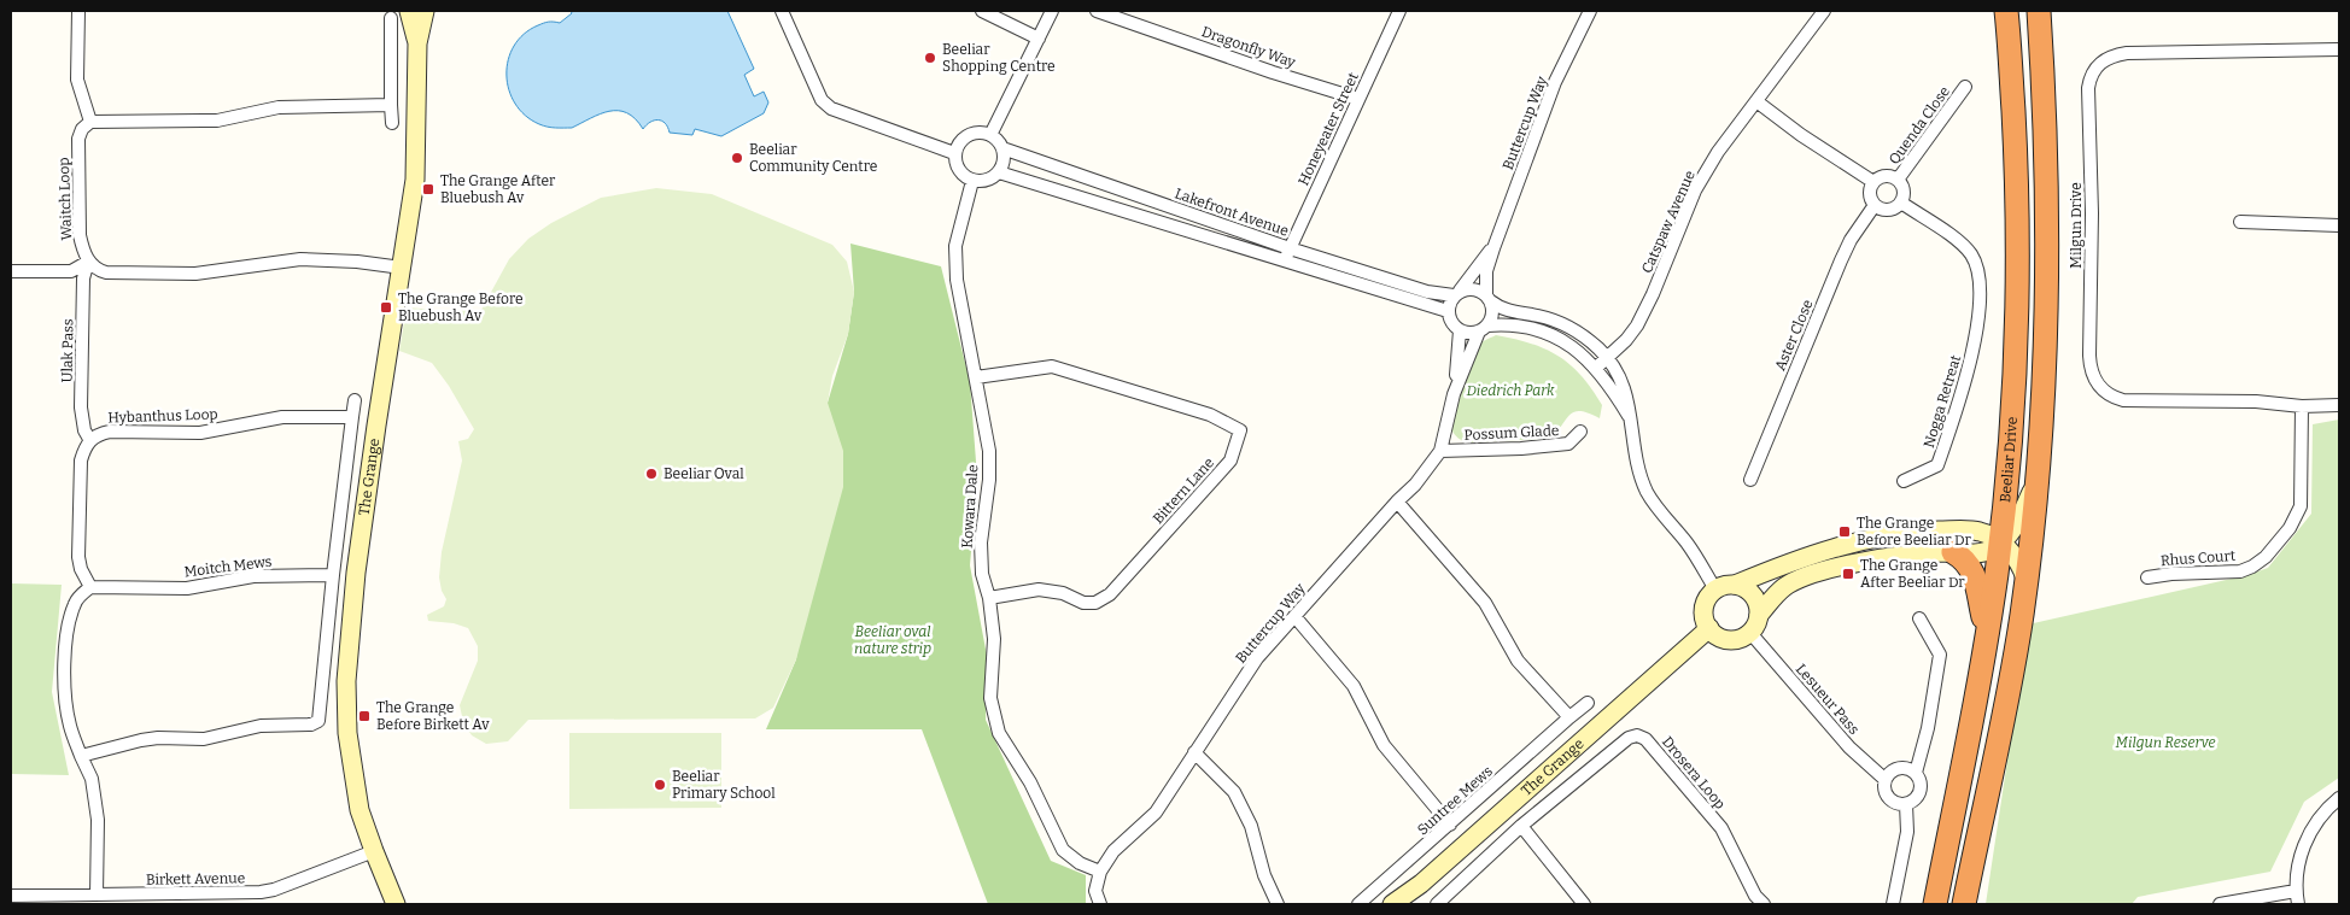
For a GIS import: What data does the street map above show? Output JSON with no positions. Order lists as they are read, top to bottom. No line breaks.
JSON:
{"streets":{"highway":["Beeliar Drive"],"street":["Dragonfly Way","Buttercup Way","Quenda Close","Honeyeater Street","Waitch Loop","Lakefront Avenue","Catspaw Avenue","Milgun Drive","Aster Close","Ulak Pass","Nogga Retreat","Hybanthus Loop","Possum Glade","The Grange","Bittern Lane","Kowara Dale","Rhus Court","Moitch Mews","Lesueur Pass","Drosera Loop","Suntree Mews","Birkett Avenue"]},"crossings":[["Dragonfly Way","Honeyeater Street"],["Buttercup Way","Lakefront Avenue"],["Buttercup Way","Possum Glade"],["Buttercup Way","Kowara Dale"],["Quenda Close","Aster Close"],["Quenda Close","Nogga Retreat"],["Honeyeater Street","Lakefront Avenue"],["Waitch Loop","Ulak Pass"],["Lakefront Avenue","Kowara Dale"],["Milgun Drive","Rhus Court"],["Aster Close","Nogga Retreat"],["Ulak Pass","Hybanthus Loop"],["Hybanthus Loop","Moitch Mews"],["The Grange","Lesueur Pass"],["The Grange","Birkett Avenue"],["Bittern Lane","Kowara Dale"]],"parks":["Diedrich Park","Beeliar oval nature strip","Milgun Reserve"],"places":{"other":["Beeliar Shopping Centre","Beeliar Community Centre","Beeliar Oval","Beeliar Primary School"],"transit":["The Grange After Bluebush Av","The Grange Before Bluebush Av","The Grange Before Beeliar Dr","The Grange After Beeliar Dr","The Grange Before Birkett Av"]}}
